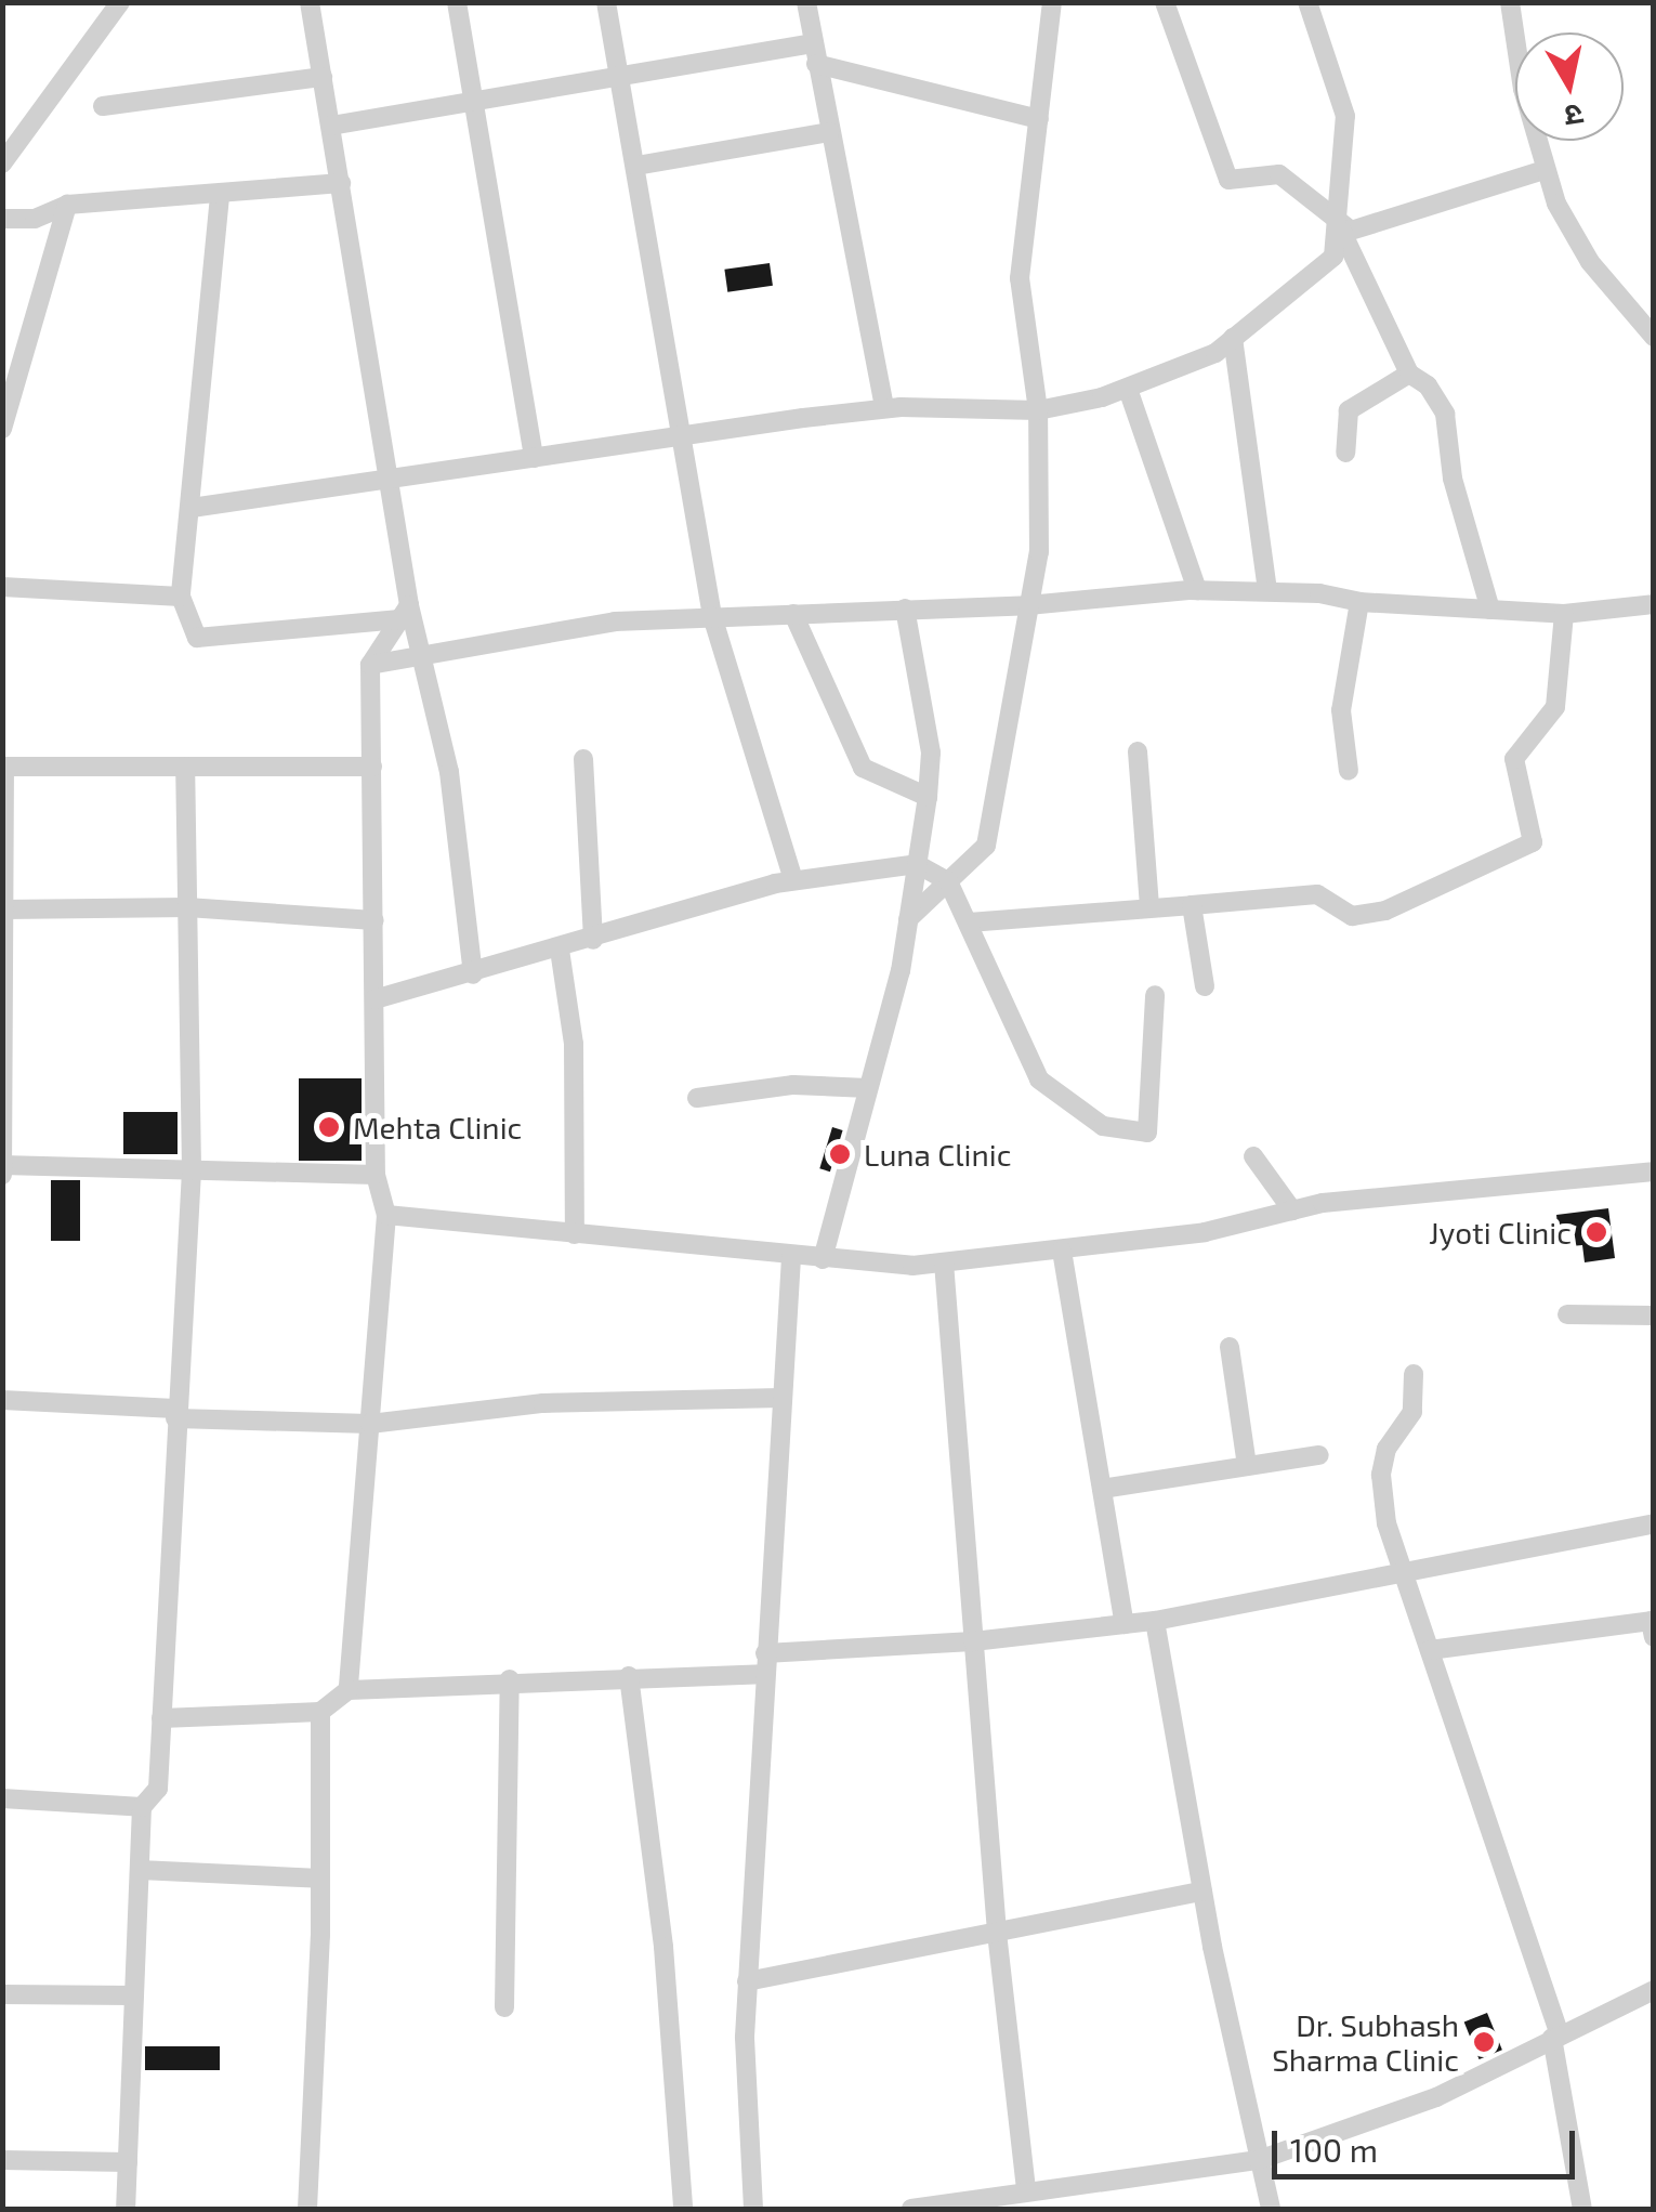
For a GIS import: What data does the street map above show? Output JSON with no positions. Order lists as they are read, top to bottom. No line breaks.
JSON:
{"places":["Mehta Clinic","Luna Clinic","Jyoti Clinic","Dr. Subhash Sharma Clinic"],"scale_bar":"100 m","north":"bottom"}
